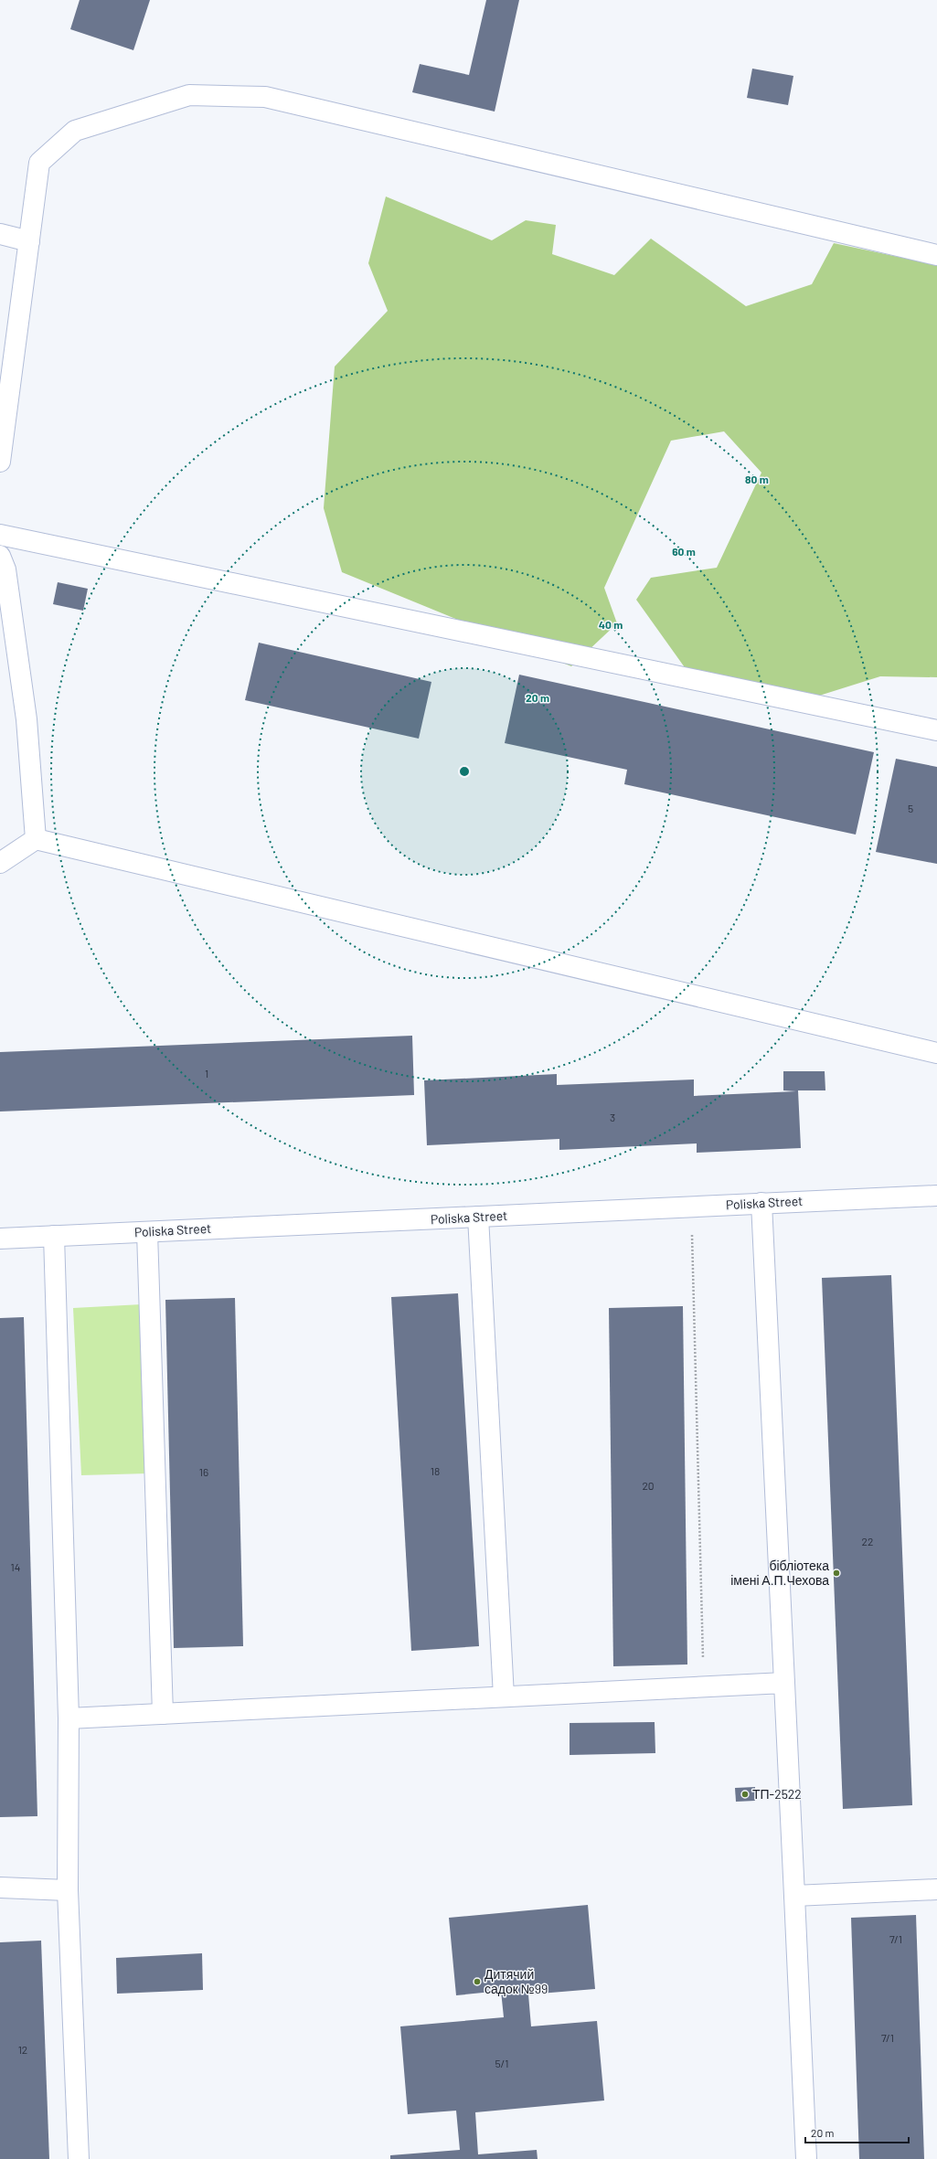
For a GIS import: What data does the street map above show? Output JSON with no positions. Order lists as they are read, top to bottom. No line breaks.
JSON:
{"streets":{"street":["Poliska Street"]},"places":["бібліотека імені А.П.Чехова","ТП-2522","Дитячий садок №99"],"house_numbers":["5","1","3","18","16","20","22","14","7/1","7/1","12","5/1"],"scale_bar":"20 m","rings":["80 m","60 m","40 m","20 m"]}
